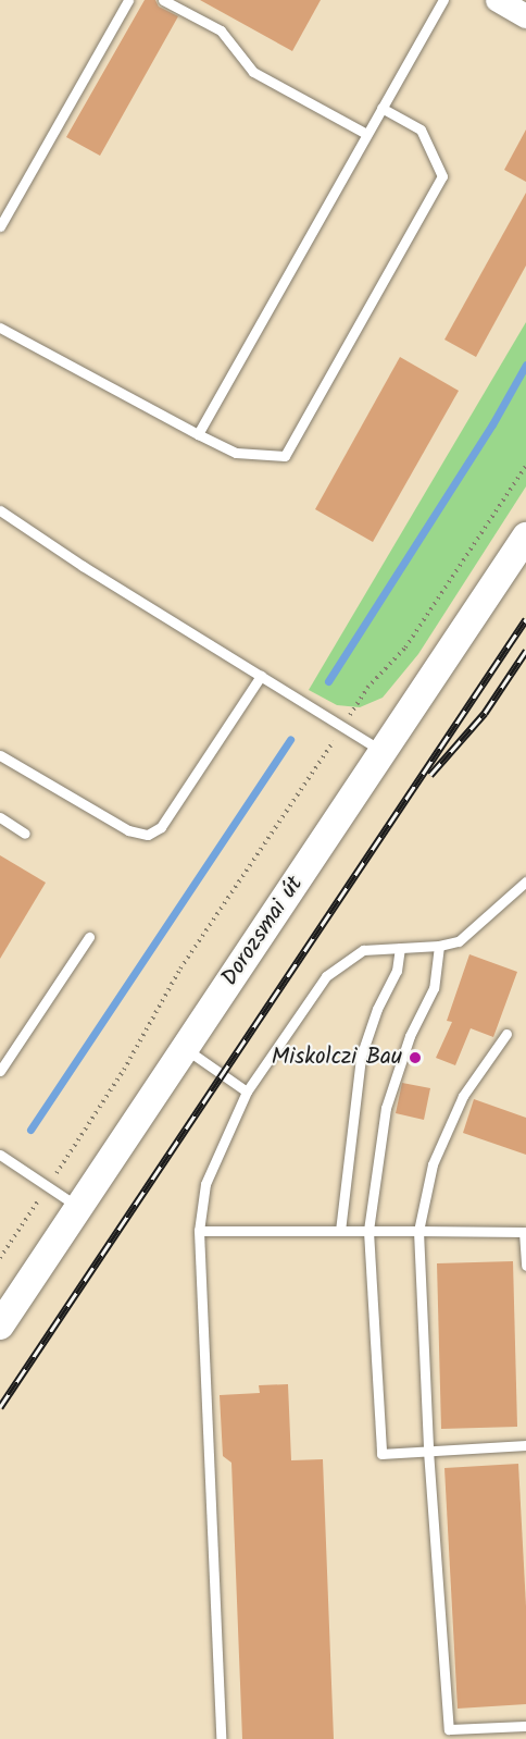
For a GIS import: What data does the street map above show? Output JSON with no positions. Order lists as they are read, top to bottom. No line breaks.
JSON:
{"streets":{"main road":["Dorozsmai út"]},"places":["Miskolczi Bau"]}
